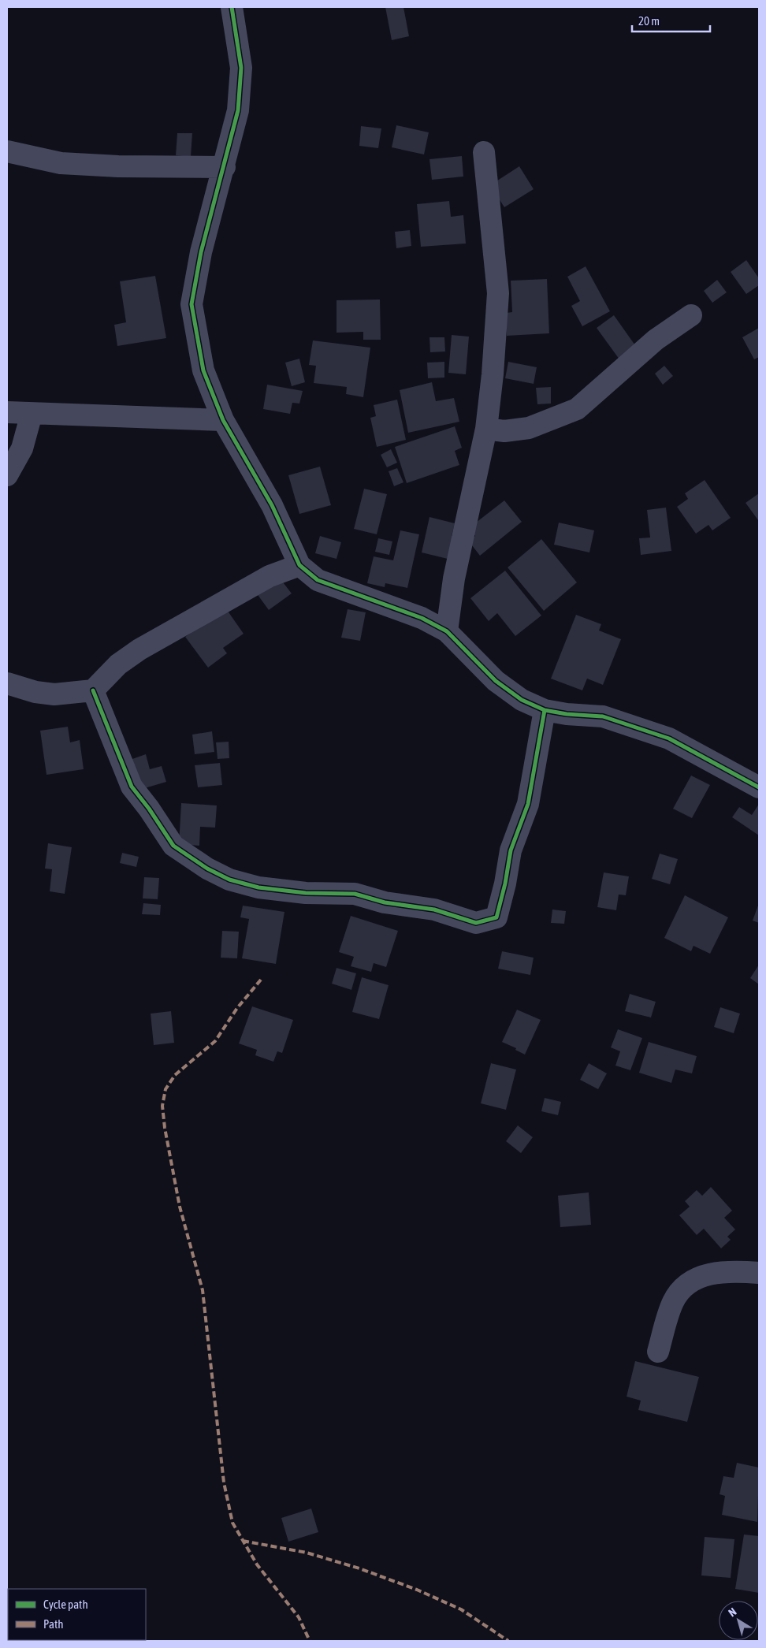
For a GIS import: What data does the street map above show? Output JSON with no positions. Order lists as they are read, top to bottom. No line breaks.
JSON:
{"legend":["Cycle path","Path"],"scale_bar":"20 m","north":"top left"}
